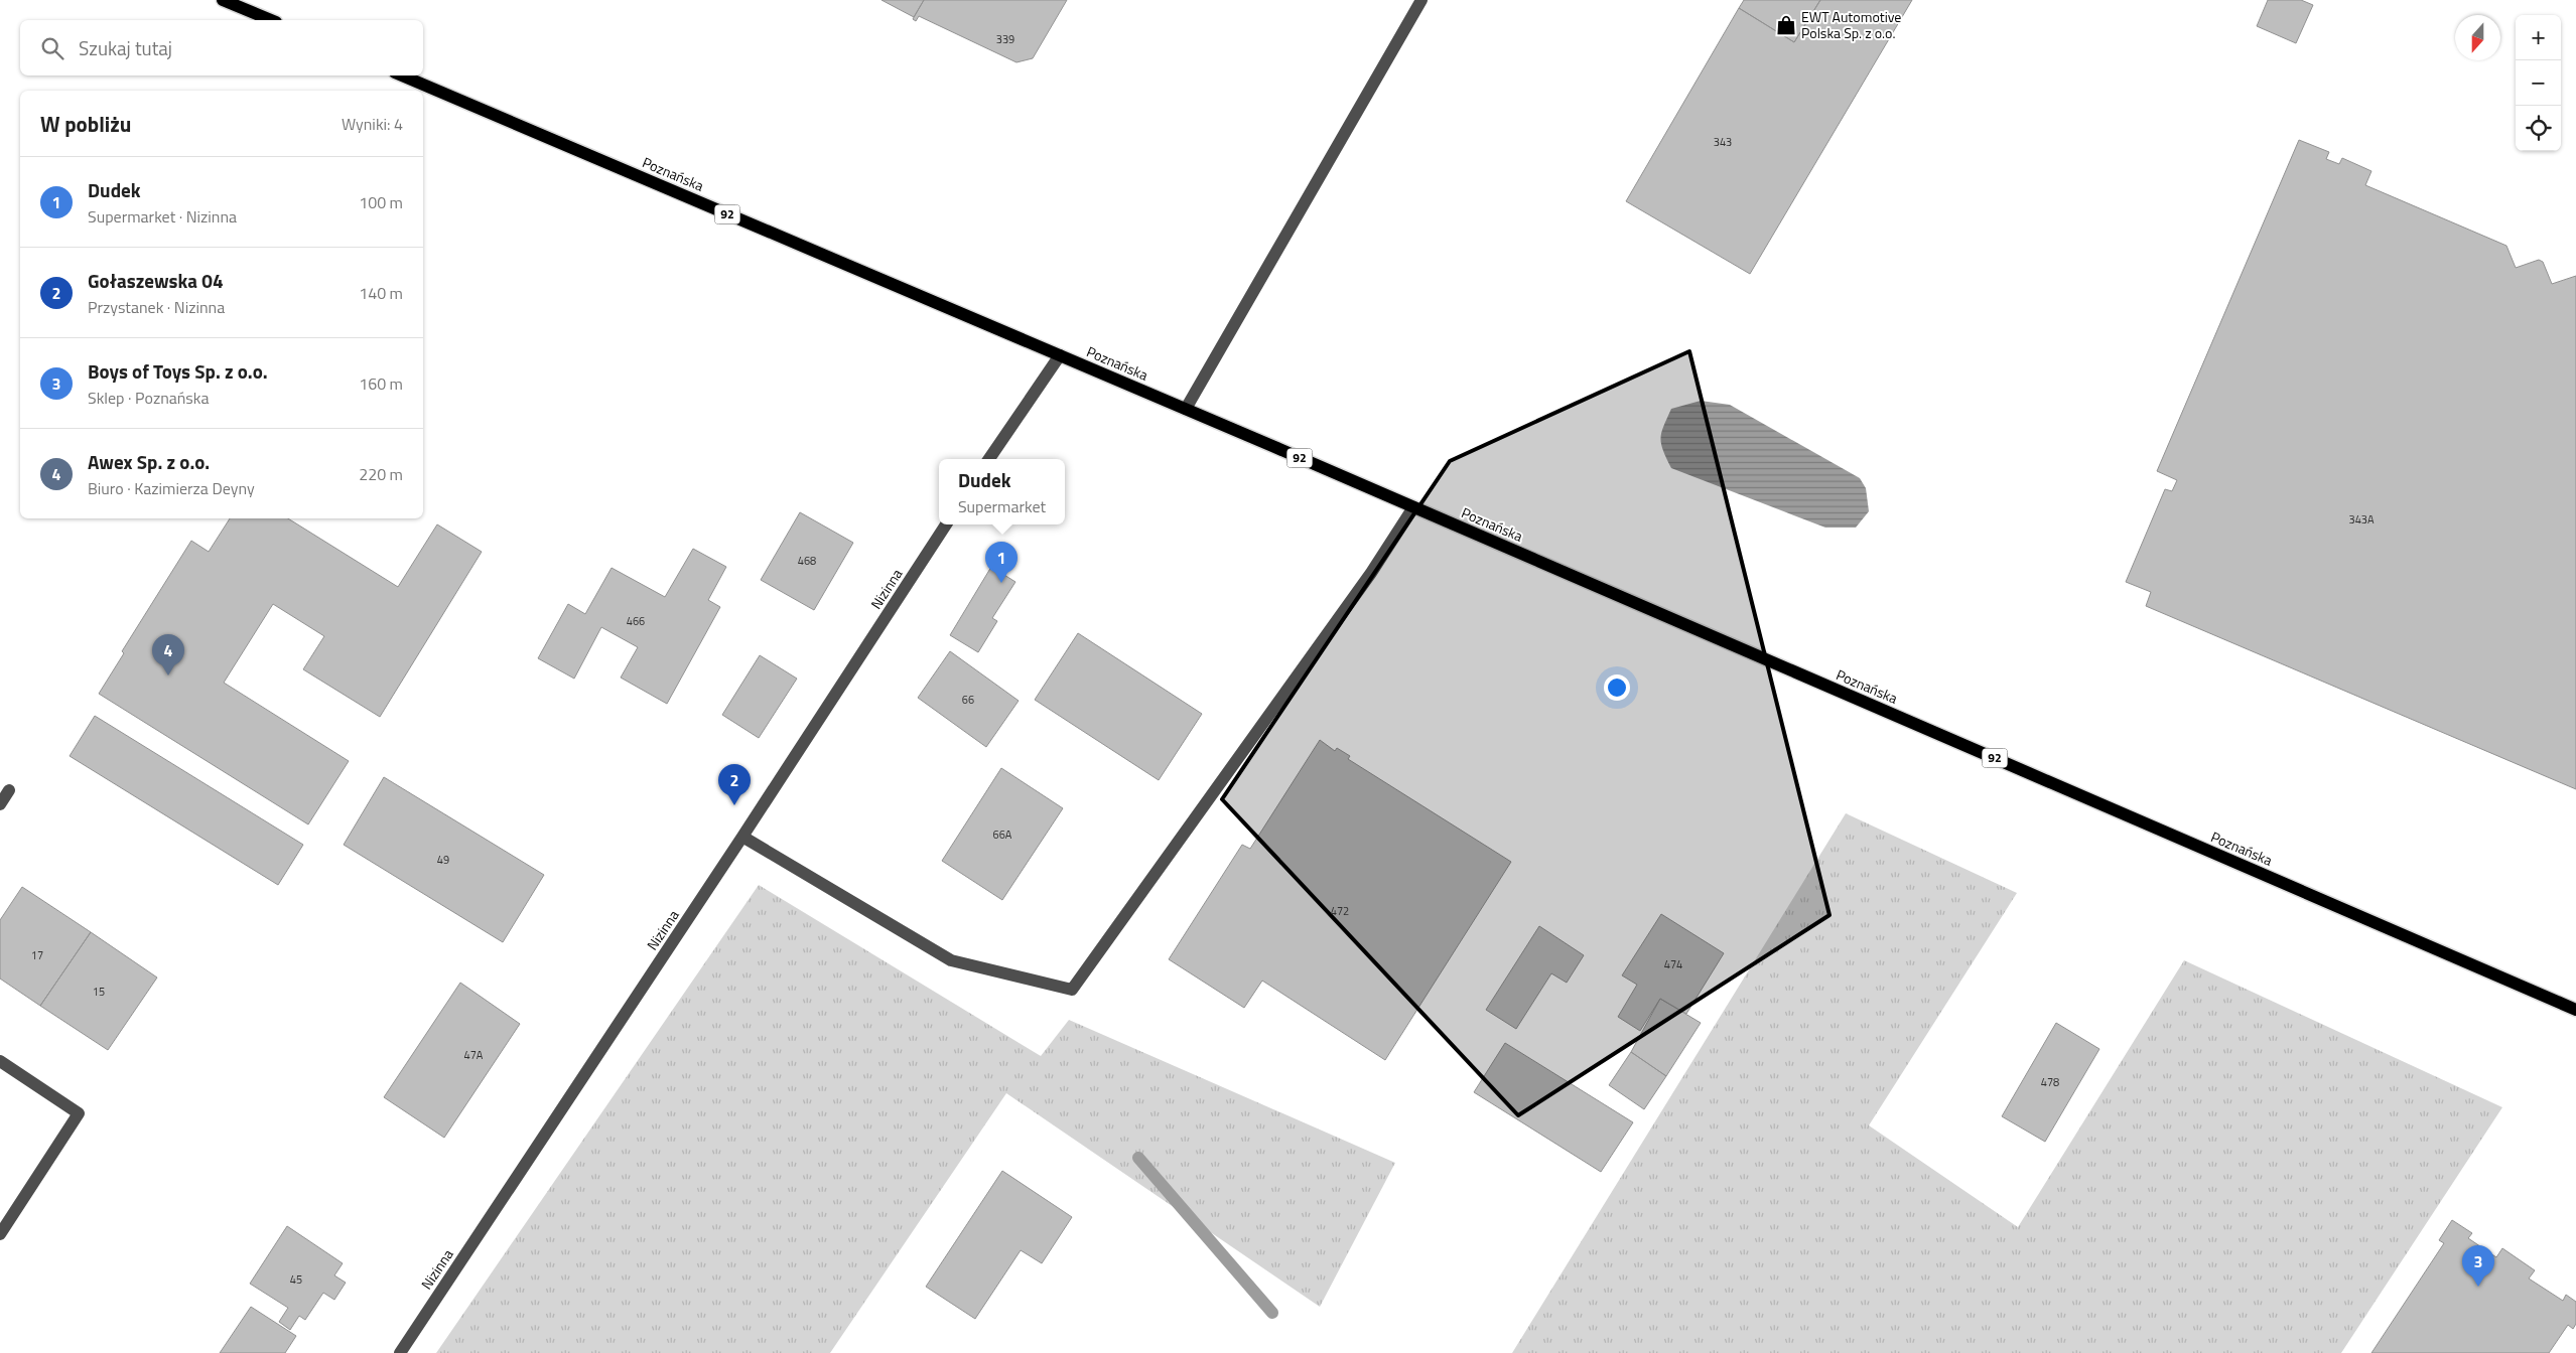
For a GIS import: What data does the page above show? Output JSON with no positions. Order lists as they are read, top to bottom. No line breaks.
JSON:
{"streets":{"main road":["Poznańska","92"],"street":["Nizinna"]},"places":{"shop":["EWT Automotive Polska Sp. z o.o."]},"house_numbers":["339","343","343A","468","466","66","66A","49","472","17","474","15","47A","478","45"],"north":"bottom","page":{"map_buttons":["+","−"],"search":"Szukaj tutaj","heading":["W pobliżu","Wyniki: 4"],"list":[{"mark":"1","name":"Dudek","note":"Supermarket · Nizinna","value":"100 m"},{"mark":"2","name":"Gołaszewska 04","note":"Przystanek · Nizinna","value":"140 m"},{"mark":"3","name":"Boys of Toys Sp. z o.o.","note":"Sklep · Poznańska","value":"160 m"},{"mark":"4","name":"Awex Sp. z o.o.","note":"Biuro · Kazimierza Deyny","value":"220 m"}],"popup":["Dudek","Supermarket"],"pins":["1","4","2","3"]}}
